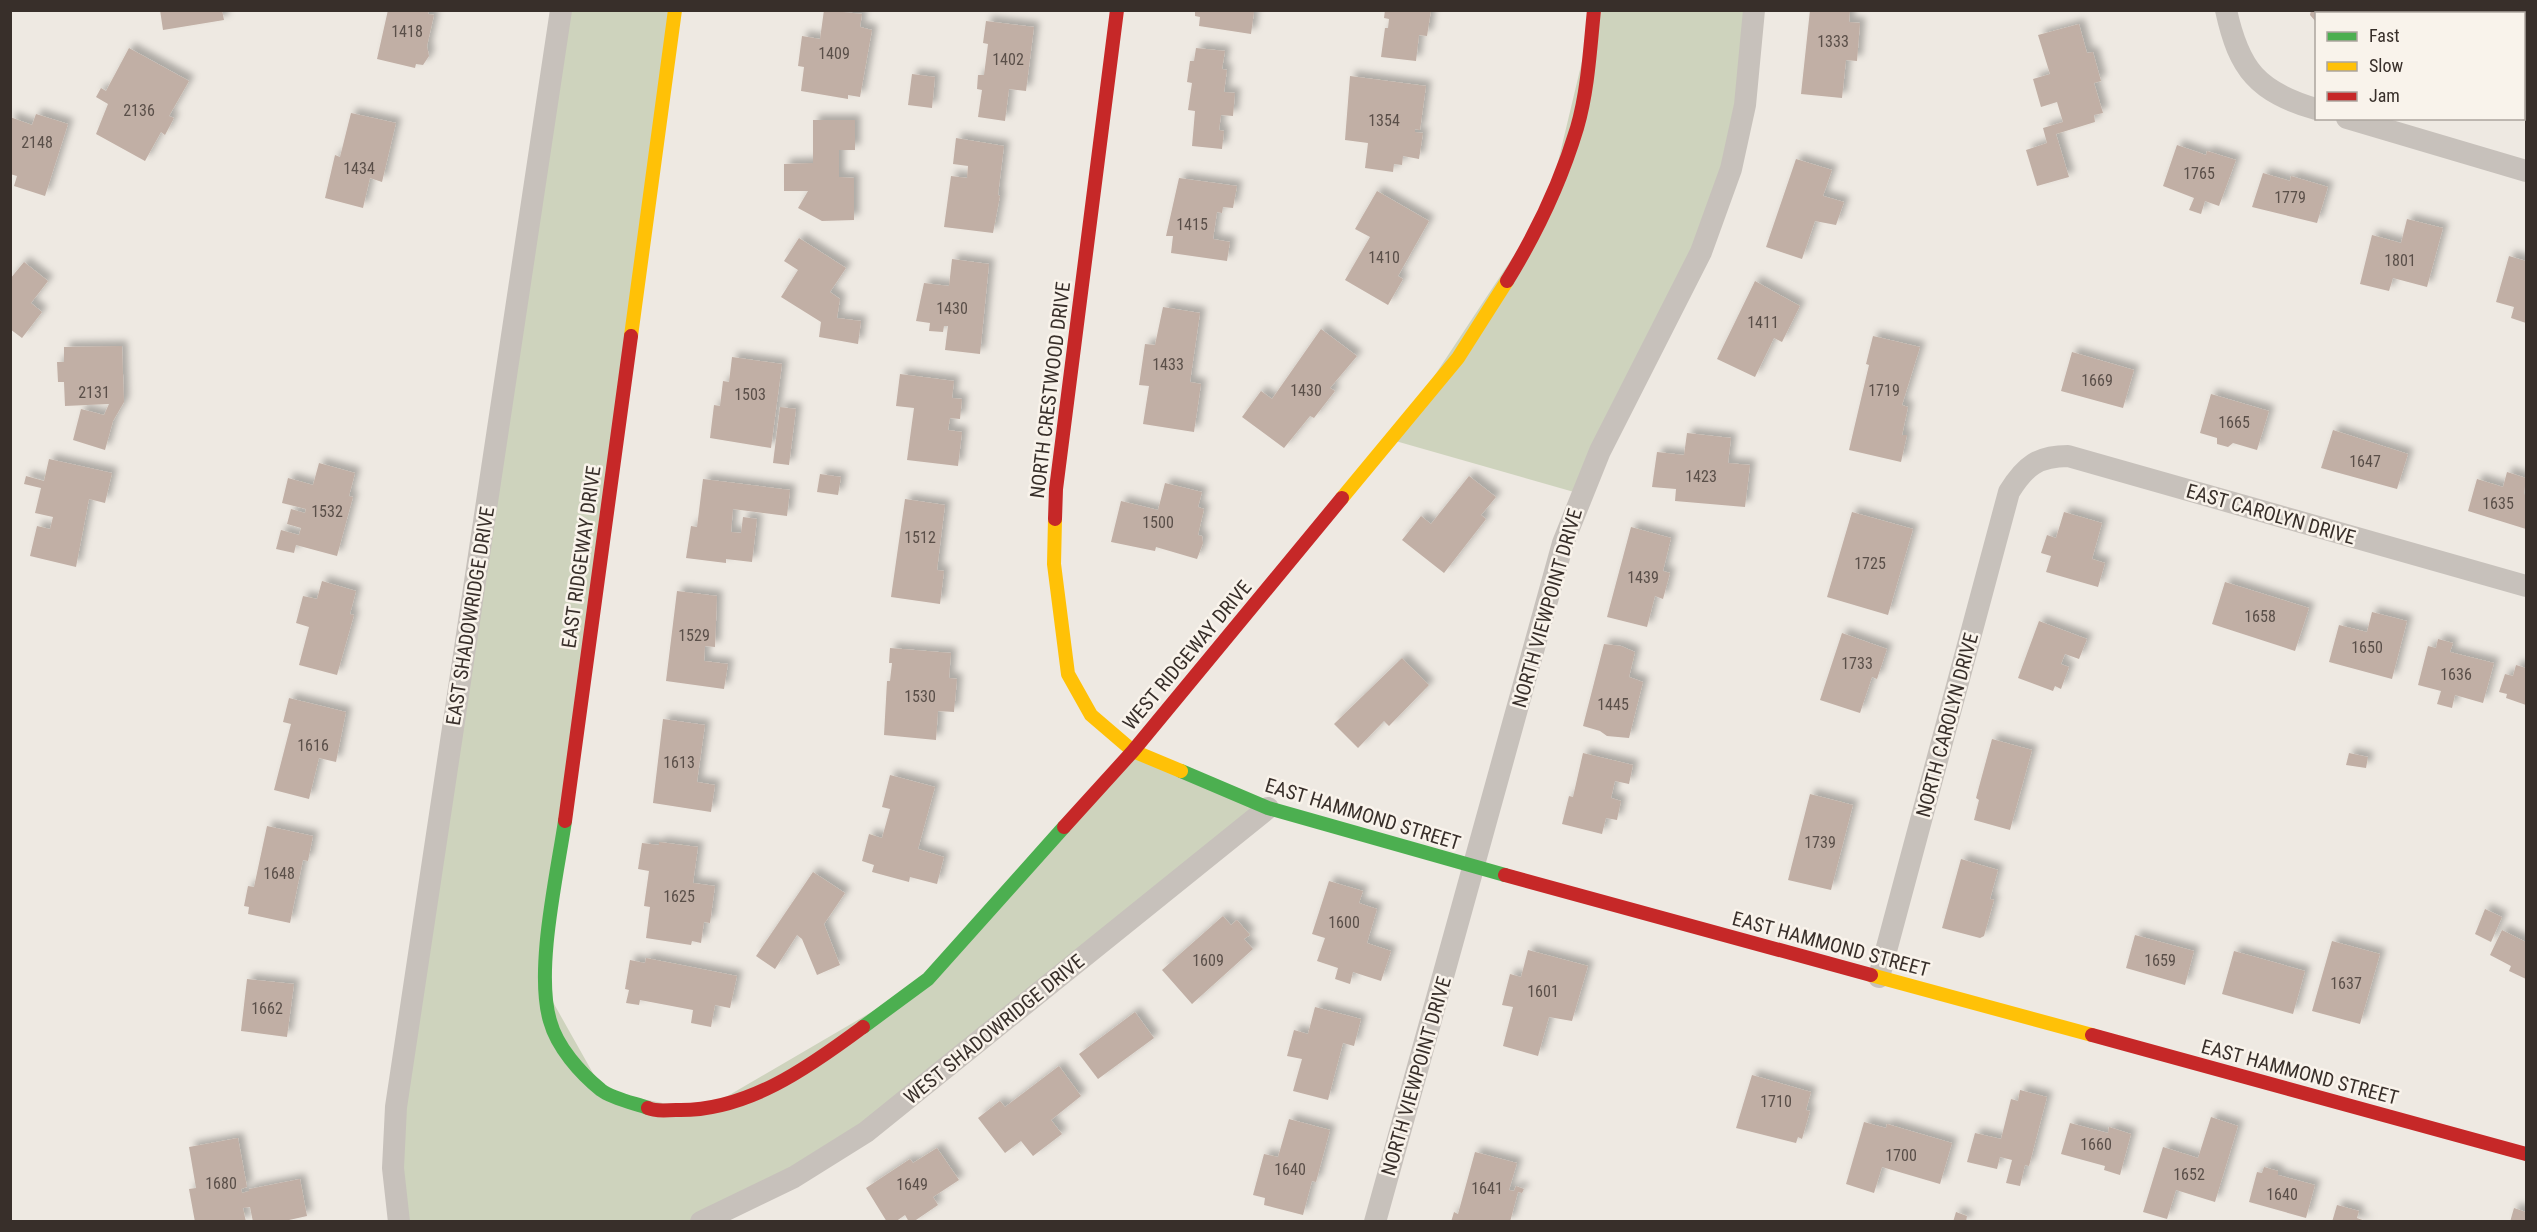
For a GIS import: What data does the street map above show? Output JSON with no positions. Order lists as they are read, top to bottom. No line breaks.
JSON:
{"streets":{"street":["NORTH CRESTWOOD DRIVE","EAST CAROLYN DRIVE","EAST RIDGEWAY DRIVE","NORTH VIEWPOINT DRIVE","EAST SHADOWRIDGE DRIVE","WEST RIDGEWAY DRIVE","NORTH CAROLYN DRIVE","EAST HAMMOND STREET","WEST SHADOWRIDGE DRIVE"]},"crossings":[["NORTH CRESTWOOD DRIVE","WEST RIDGEWAY DRIVE"],["NORTH CRESTWOOD DRIVE","EAST HAMMOND STREET"],["EAST CAROLYN DRIVE","NORTH CAROLYN DRIVE"],["EAST RIDGEWAY DRIVE","WEST RIDGEWAY DRIVE"],["NORTH VIEWPOINT DRIVE","EAST HAMMOND STREET"],["WEST RIDGEWAY DRIVE","EAST HAMMOND STREET"],["NORTH CAROLYN DRIVE","EAST HAMMOND STREET"],["EAST HAMMOND STREET","WEST SHADOWRIDGE DRIVE"]],"house_numbers":["1418","1333","1409","1402","2136","1354","2148","1434","1765","1779","1415","1410","1801","1430","1411","1433","1669","1430","1719","2131","1503","1665","1647","1423","1635","1532","1500","1512","1725","1439","1658","1529","1650","1733","1636","1530","1445","1616","1613","1739","1648","1625","1600","1609","1659","1637","1601","1662","1710","1660","1700","1640","1652","1680","1649","1641","1640"],"legend":["Fast","Slow","Jam"]}
